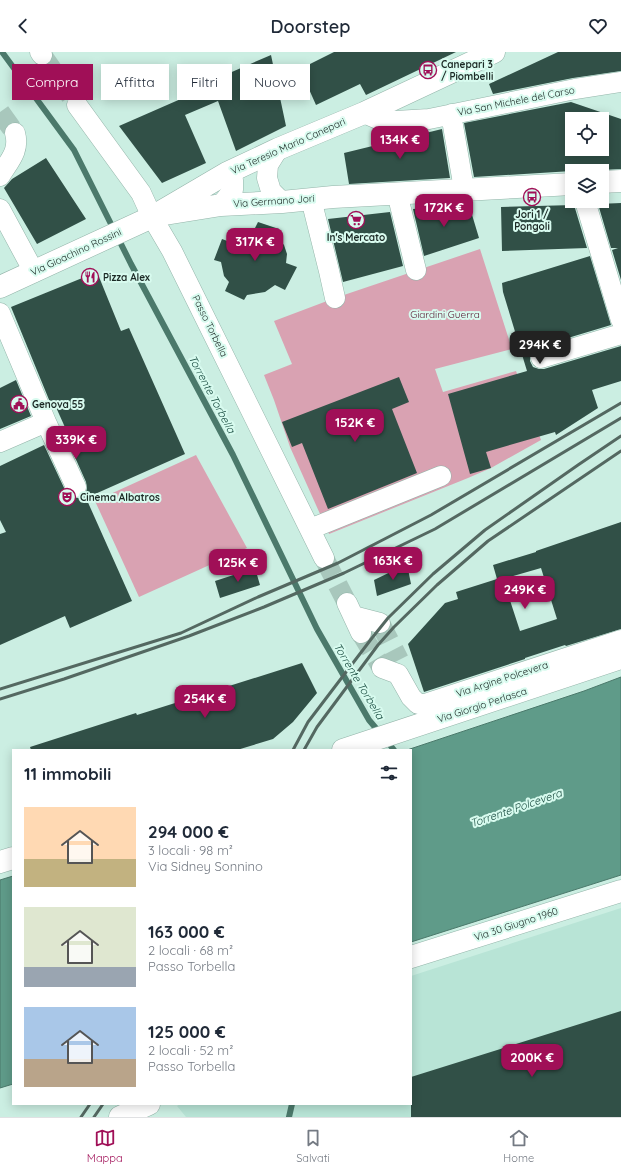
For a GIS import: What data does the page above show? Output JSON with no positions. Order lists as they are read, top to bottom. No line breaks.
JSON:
{"streets":{"main road":["Via Teresio Mario Canepari","Via Germano Jori","Via Gioachino Rossini","Via Giorgio Perlasca","Via 30 Giugno 1960"],"street":["Via San Michele del Carso","Passo Torbella","Via Argine Polcevera"]},"crossings":[["Via San Michele del Carso","Via Teresio Mario Canepari"],["Via Teresio Mario Canepari","Via Germano Jori"],["Via Teresio Mario Canepari","Via Gioachino Rossini"],["Via Teresio Mario Canepari","Passo Torbella"],["Via Germano Jori","Via Gioachino Rossini"],["Via Germano Jori","Passo Torbella"],["Via Gioachino Rossini","Passo Torbella"]],"water":["Torrente Torbella","Torrente Polcevera"],"parks":["Giardini Guerra"],"places":{"bus stop":["Canepari 3 / Piombelli","Jori 1 / Pongoli"],"supermarket":["In's Mercato"],"restaurant":["Pizza Alex"],"public building":["Genova 55"],"theatre":["Cinema Albatros"]},"page":{"header":"Doorstep","chip":["Compra","Affitta","Filtri","Nuovo"],"price":["134K €","172K €","317K €","294K €","152K €","339K €","163K €","125K €","249K €","254K €","200K €"],"heading":"11 immobili","list":[{"name":"294 000 €","note":"3 locali · 98 m² · Via Sidney Sonnino"},{"name":"163 000 €","note":"2 locali · 68 m² · Passo Torbella"},{"name":"125 000 €","note":"2 locali · 52 m² · Passo Torbella"}],"tabs":["Mappa","Salvati","Home"]}}
